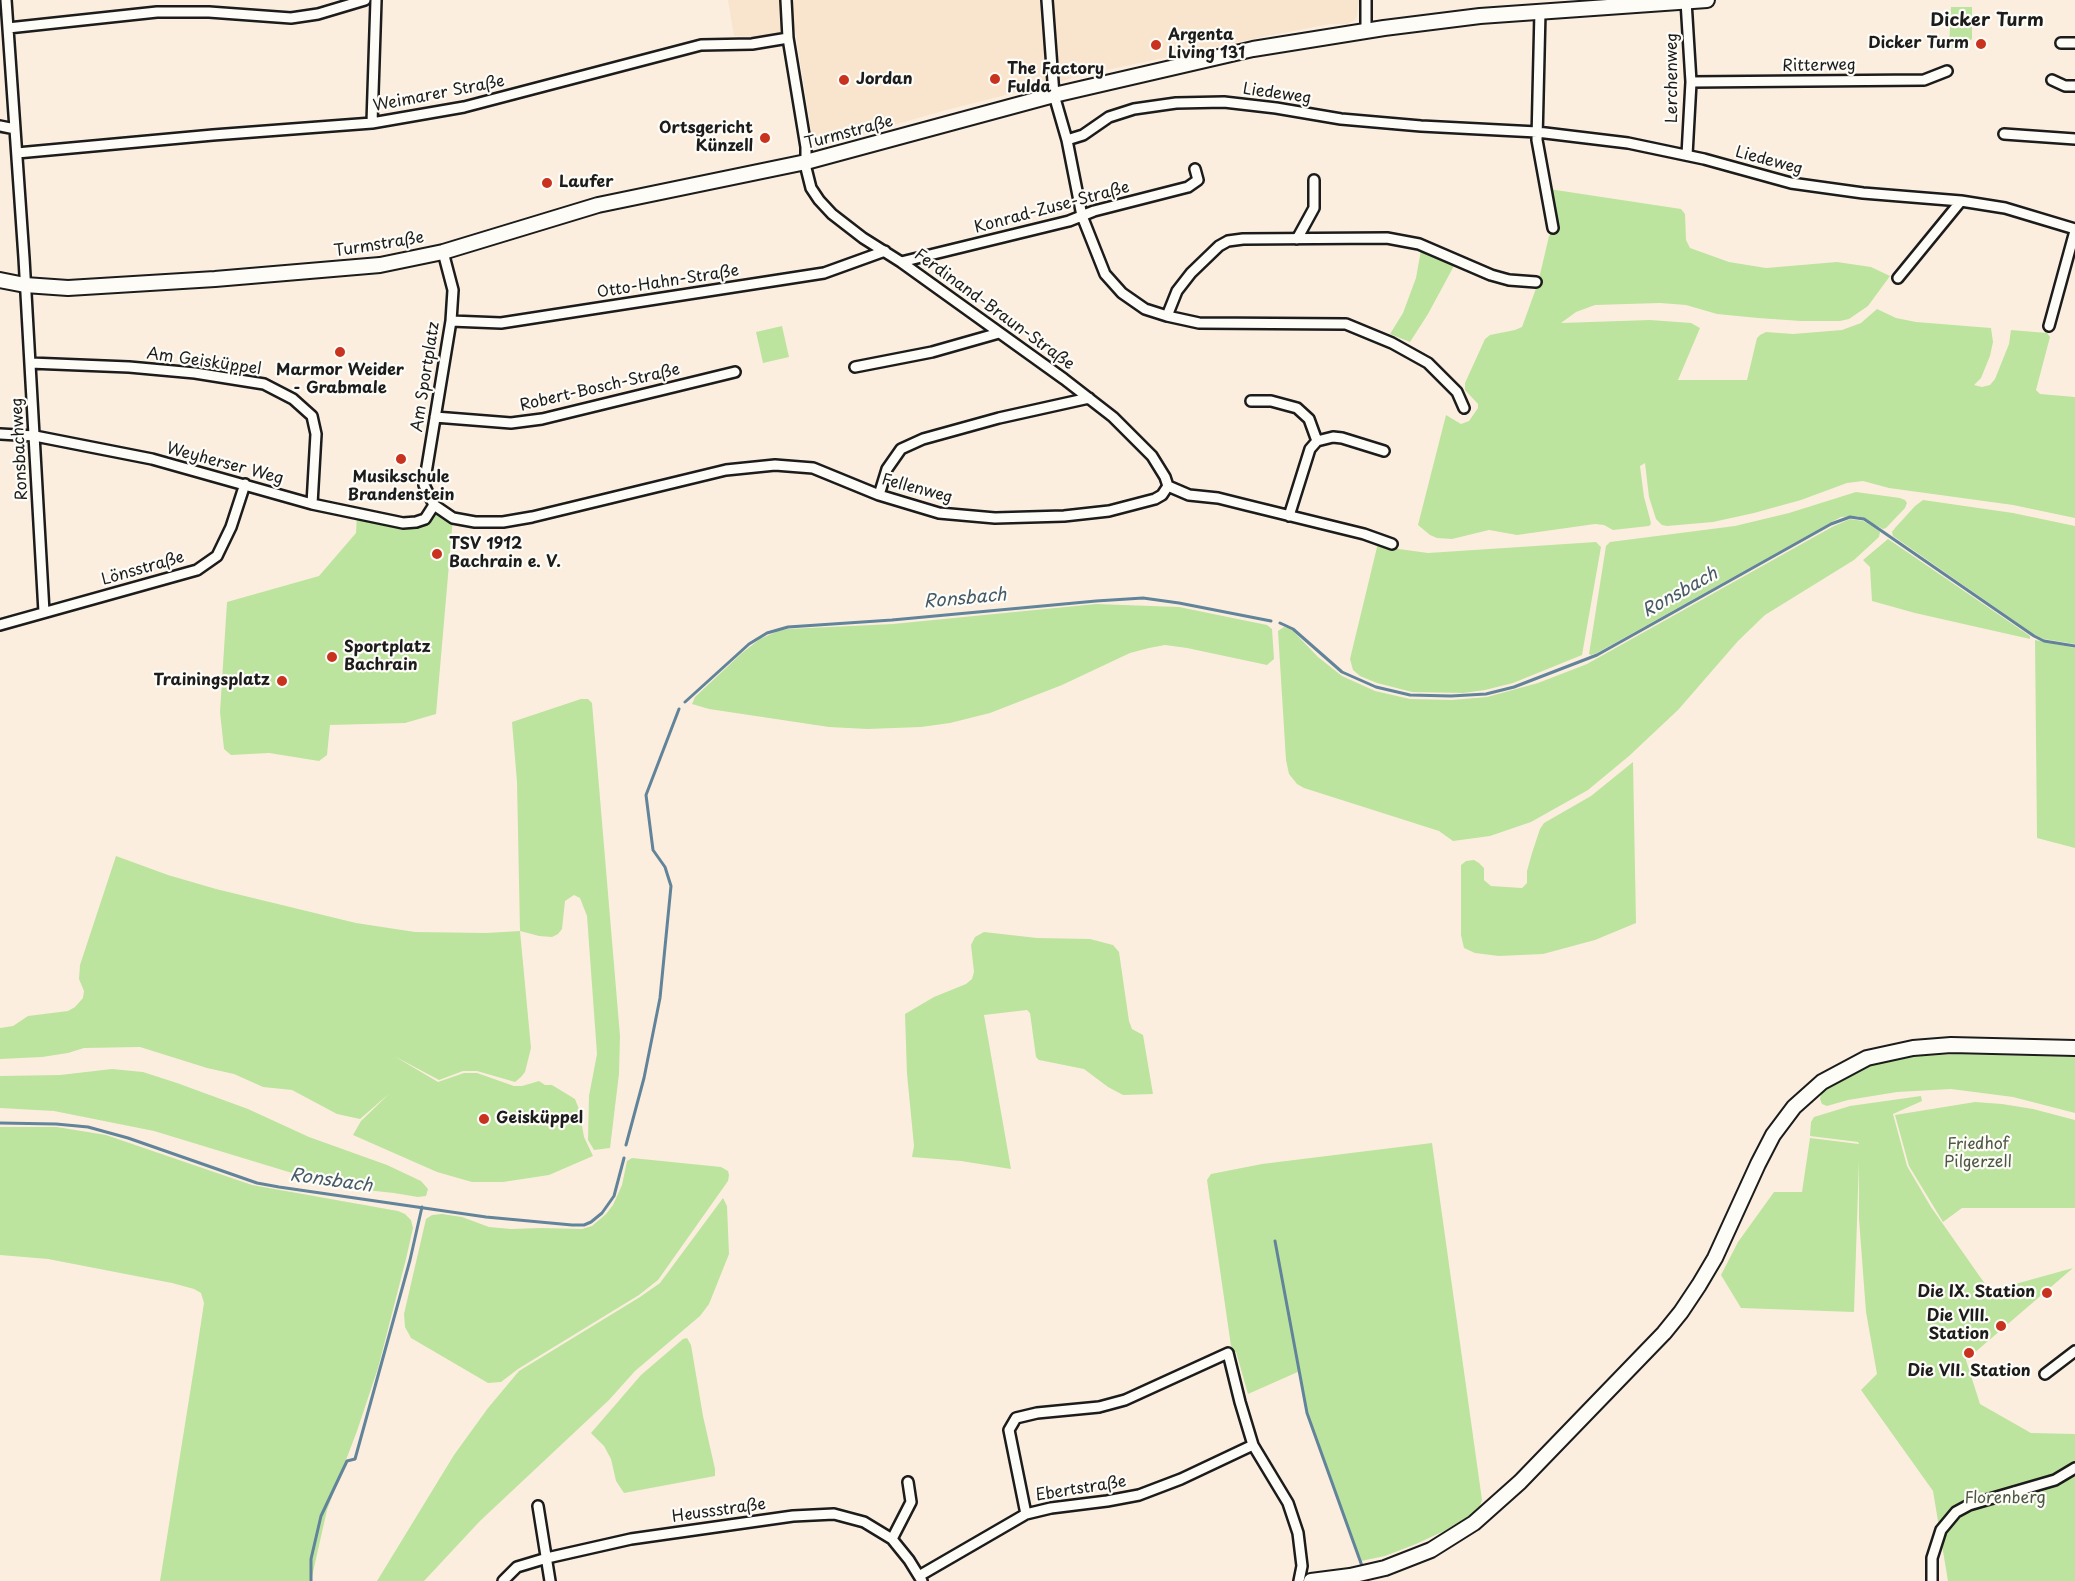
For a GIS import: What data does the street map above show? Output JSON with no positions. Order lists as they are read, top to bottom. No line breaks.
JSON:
{"streets":{"main road":["Turmstraße"],"street":["Ritterweg","Lerchenweg","Weimarer Straße","Liedeweg","Konrad-Zuse-Straße","Otto-Hahn-Straße","Ferdinand-Braun-Straße","Am Geisküppel","Am Sportplatz","Robert-Bosch-Straße","Ronsbachweg","Weyherser Weg","Fellenweg","Lönsstraße","Ebertstraße","Heussstraße"]},"crossings":[["Ritterweg","Lerchenweg"],["Lerchenweg","Liedeweg"],["Lerchenweg","Turmstraße"],["Weimarer Straße","Ferdinand-Braun-Straße"],["Weimarer Straße","Ronsbachweg"],["Turmstraße","Ferdinand-Braun-Straße"],["Turmstraße","Am Sportplatz"],["Turmstraße","Ronsbachweg"],["Konrad-Zuse-Straße","Ferdinand-Braun-Straße"],["Otto-Hahn-Straße","Ferdinand-Braun-Straße"],["Otto-Hahn-Straße","Am Sportplatz"],["Ferdinand-Braun-Straße","Fellenweg"],["Am Geisküppel","Ronsbachweg"],["Am Geisküppel","Weyherser Weg"],["Am Sportplatz","Robert-Bosch-Straße"],["Am Sportplatz","Weyherser Weg"],["Am Sportplatz","Fellenweg"],["Ronsbachweg","Weyherser Weg"],["Ronsbachweg","Lönsstraße"],["Weyherser Weg","Fellenweg"],["Weyherser Weg","Lönsstraße"],["Ebertstraße","Heussstraße"]],"districts":["Dicker Turm"],"water":["Ronsbach"],"parks":["Friedhof Pilgerzell","Florenberg"],"places":["Dicker Turm","Argenta Living 131","The Factory Fulda","Jordan","Ortsgericht Künzell","Laufer","Marmor Weider - Grabmale","Musikschule Brandenstein","TSV 1912 Bachrain e. V.","Sportplatz Bachrain","Trainingsplatz","Geisküppel","Die IX. Station","Die VIII. Station","Die VII. Station"]}
